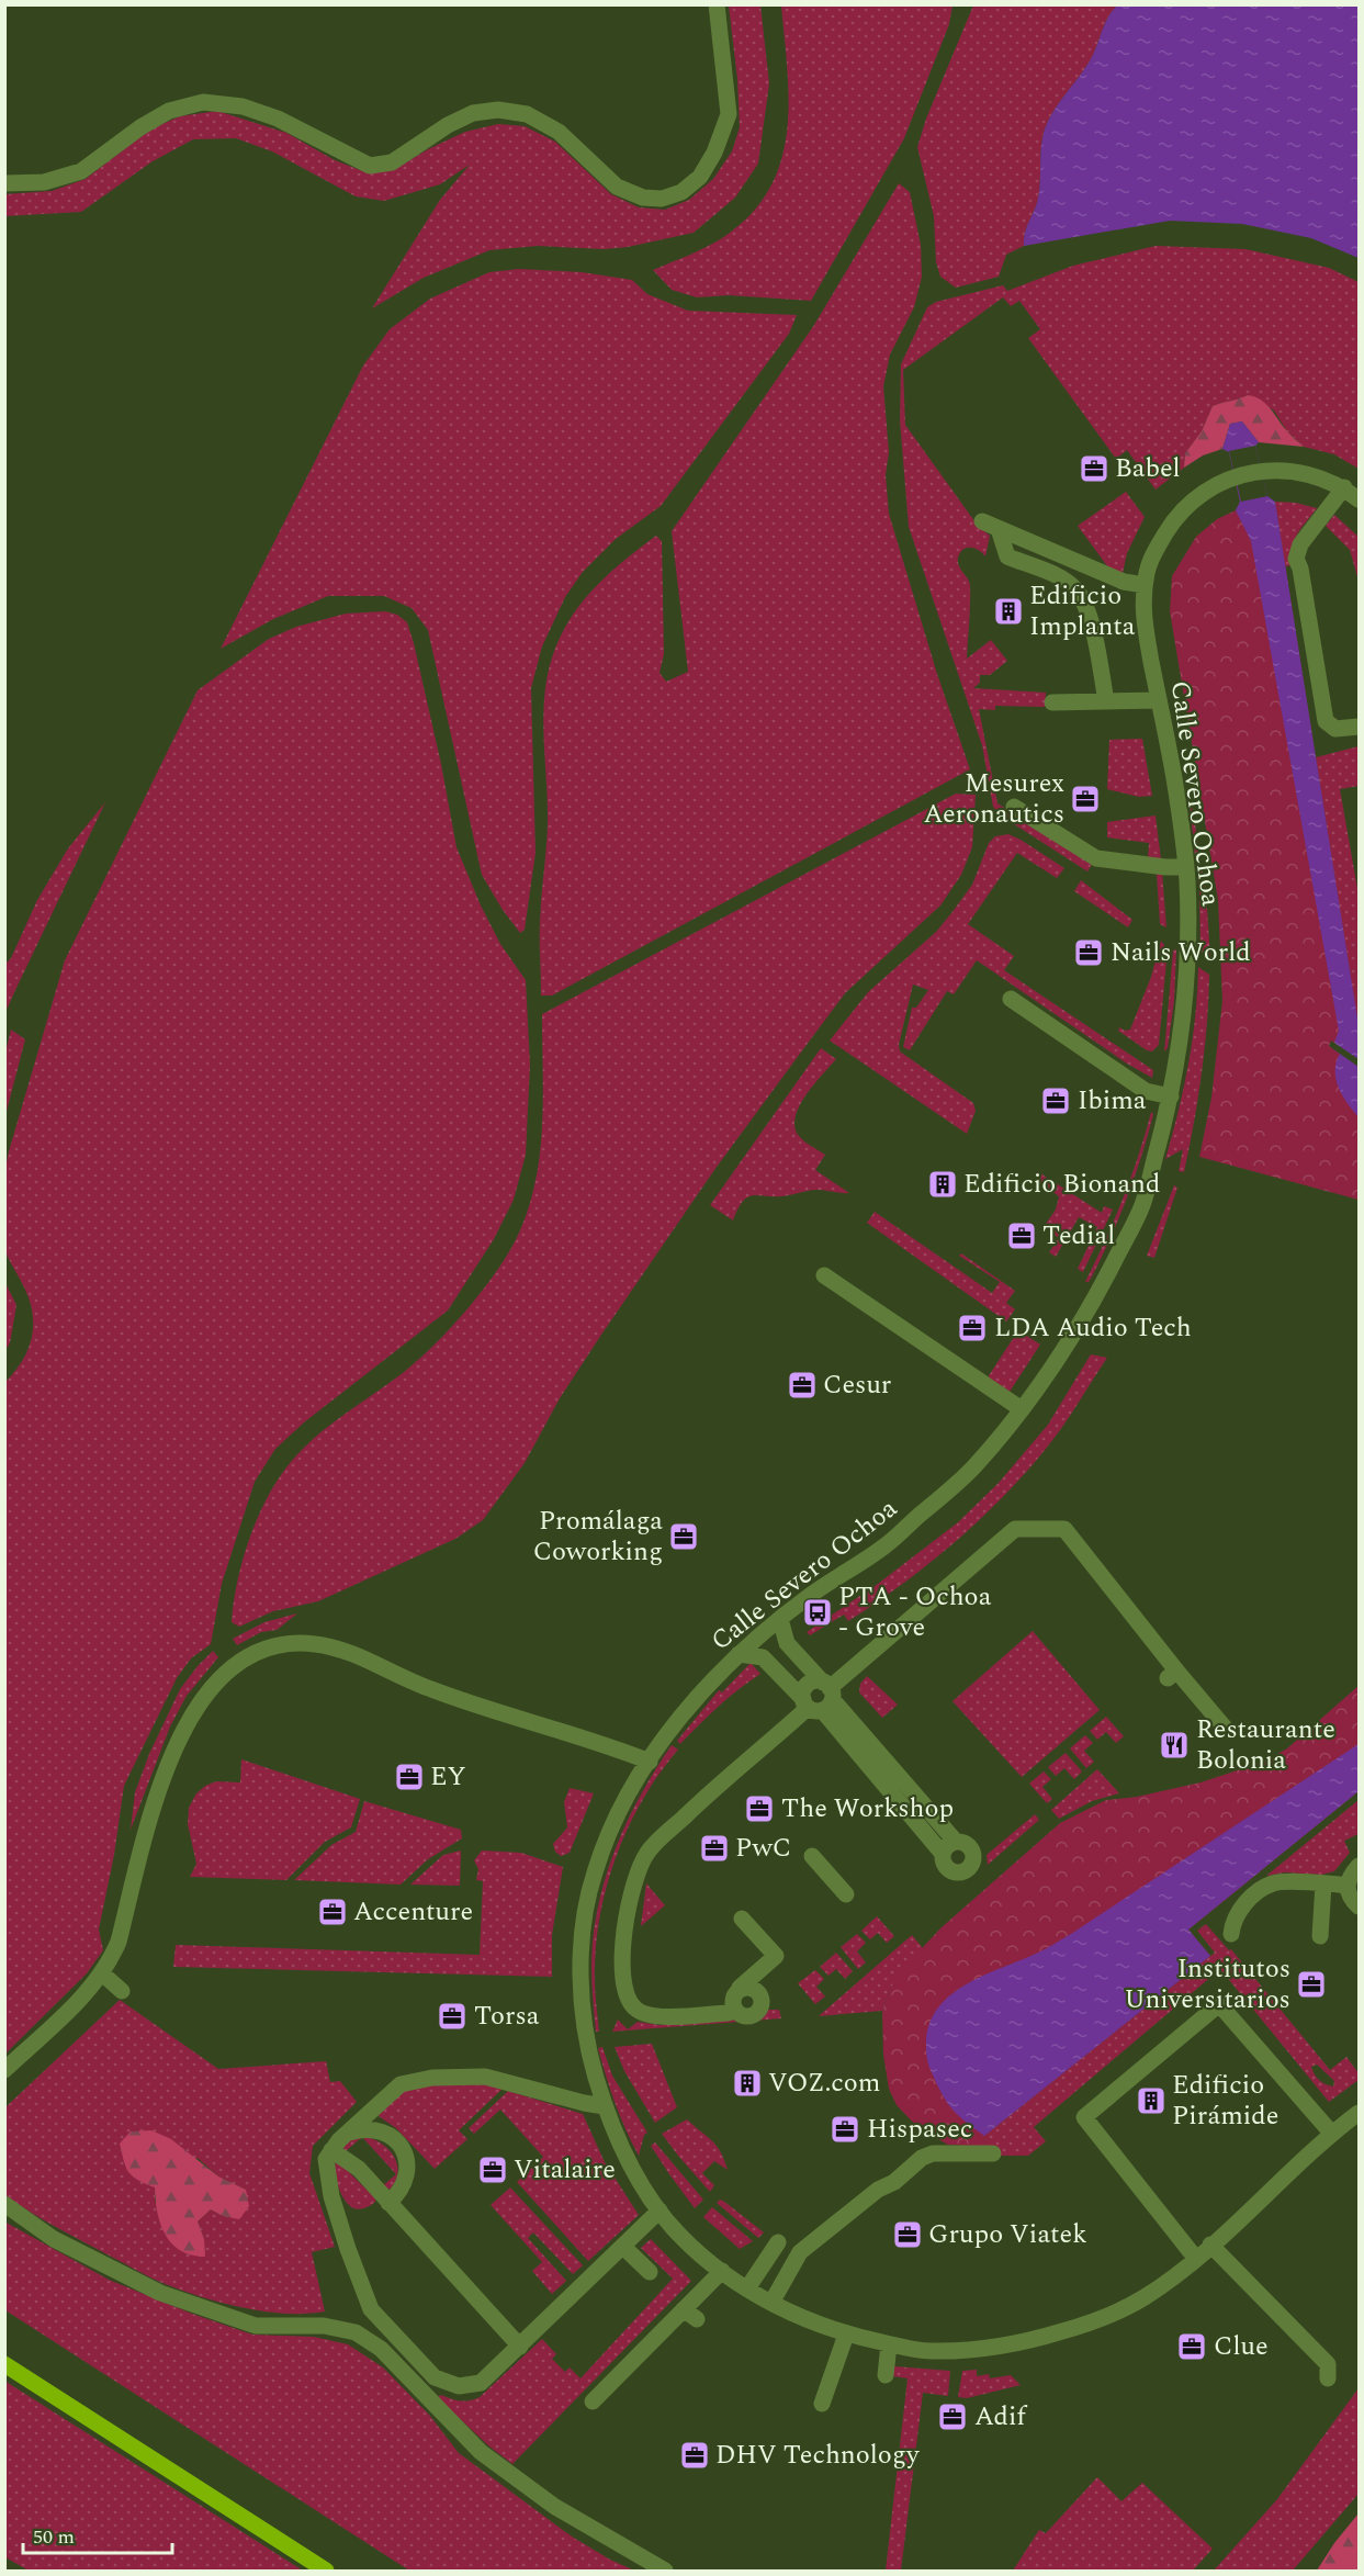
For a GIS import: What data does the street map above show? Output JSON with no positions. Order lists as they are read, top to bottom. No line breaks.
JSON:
{"streets":{"street":["Calle Severo Ochoa"]},"places":{"office":["Babel","Mesurex Aeronautics","Nails World","Ibima","Tedial","LDA Audio Tech","Cesur","Promálaga Coworking","EY","The Workshop","PwC","Accenture","Institutos Universitarios","Torsa","Hispasec","Vitalaire","Grupo Viatek","Clue","Adif","DHV Technology"],"building":["Edificio Implanta","Edificio Bionand","VOZ.com","Edificio Pirámide"],"bus stop":["PTA - Ochoa - Grove"],"restaurant":["Restaurante Bolonia"]},"scale_bar":"50 m"}
